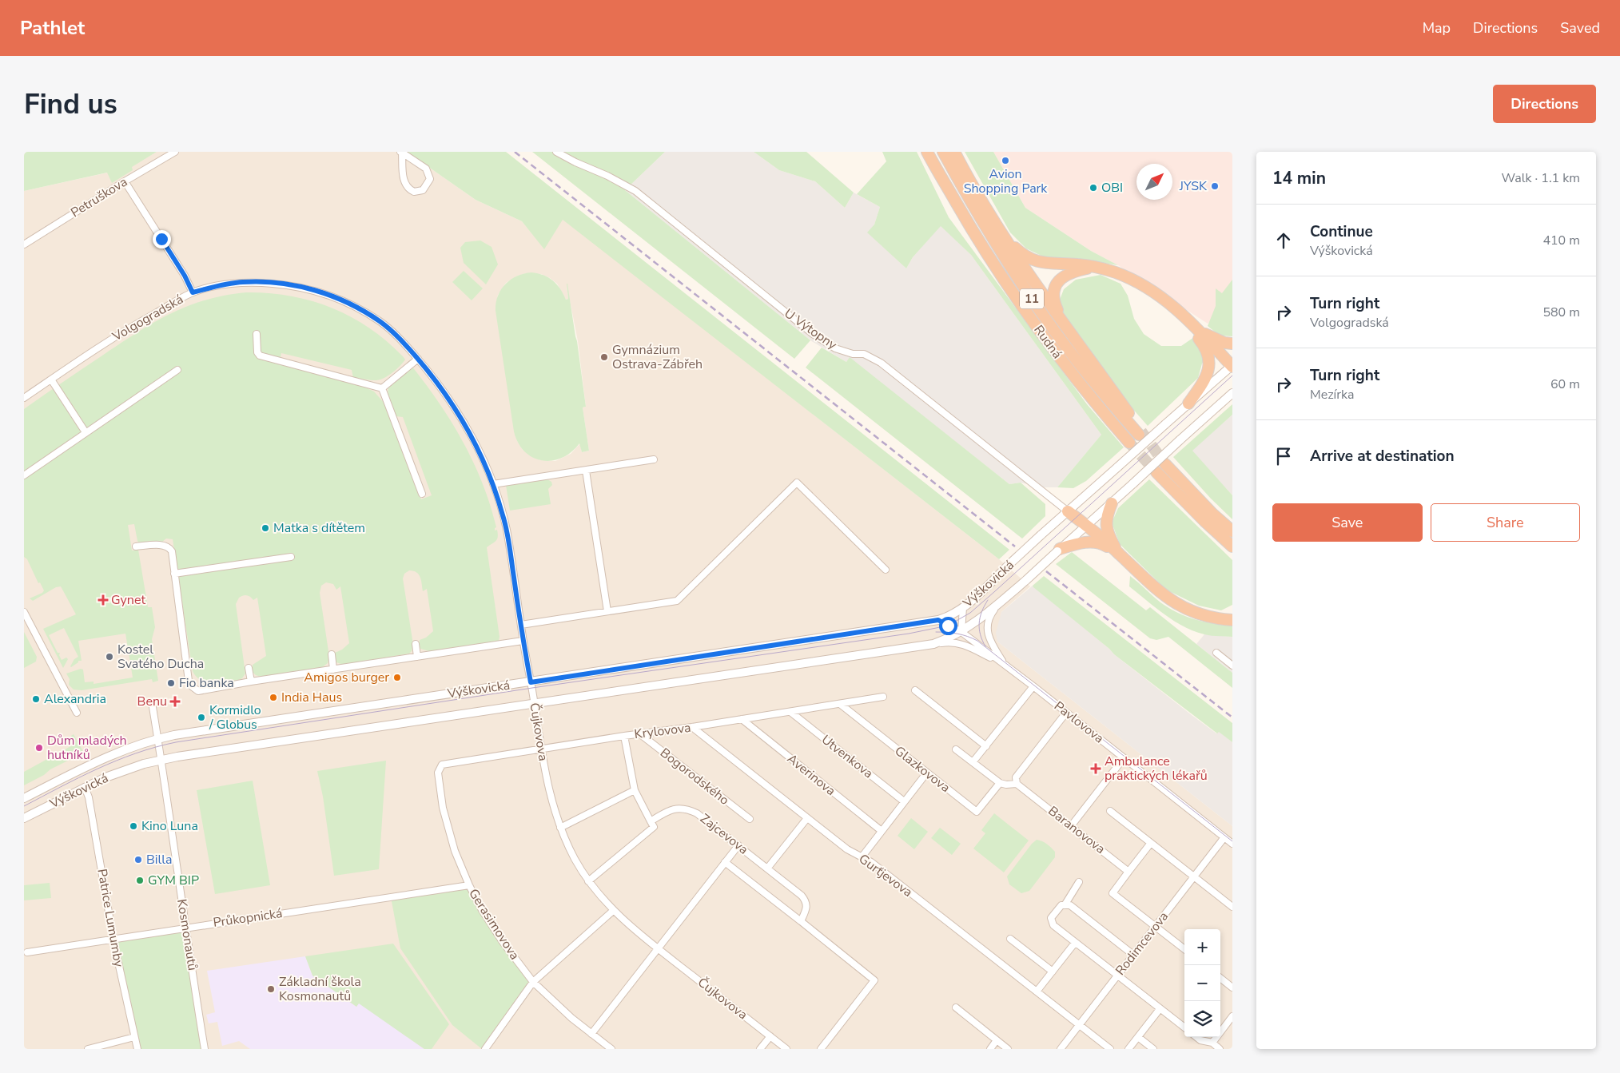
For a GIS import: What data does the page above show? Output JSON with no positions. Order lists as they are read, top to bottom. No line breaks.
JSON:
{"streets":{"highway":["11","Rudná"],"street":["Petruškova","Volgogradská","U Výtopny","Výškovická","Pavlovova","Krylovova","Čujkovova","Utvenkova","Glazkovova","Averinova","Bogorodského","Baranovova","Zajcevova","Gurťjevova","Patrice Lumumby","Průkopnická","Gerasimovova","Kosmonautů","Rodimcevova"]},"crossings":[["Volgogradská","Výškovická"],["Volgogradská","Čujkovova"],["U Výtopny","Výškovická"],["Výškovická","Pavlovova"],["Výškovická","Čujkovova"],["Výškovická","Patrice Lumumby"],["Výškovická","Kosmonautů"],["Pavlovova","Rodimcevova"],["Krylovova","Čujkovova"],["Krylovova","Utvenkova"],["Krylovova","Glazkovova"],["Krylovova","Averinova"],["Krylovova","Bogorodského"],["Krylovova","Gurťjevova"],["Krylovova","Gerasimovova"],["Gurťjevova","Rodimcevova"],["Patrice Lumumby","Průkopnická"],["Průkopnická","Gerasimovova"],["Průkopnická","Kosmonautů"]],"places":{"other":["Avion Shopping Park","JYSK","OBI","Gymnázium Ostrava-Zábřeh","Matka s dítětem","Kostel Svatého Ducha","Amigos burger","Fio banka","India Haus","Alexandria","Kormidlo / Globus","Dům mladých hutníků","Kino Luna","Billa","GYM BIP","Základní škola Kosmonautů"],"health":["Gynet","Benu","Ambulance praktických lékařů"]},"north":"top right","page":{"header":"Pathlet","nav":["Map","Directions","Saved"],"buttons":["Directions",["Save","Share"]],"title":"Find us","heading":["14 min","Walk · 1.1 km"],"list":[["Continue","Výškovická","410 m"],["Turn right","Volgogradská","580 m"],["Turn right","Mezírka","60 m"],"Arrive at destination"],"map_buttons":["+","−"]}}
